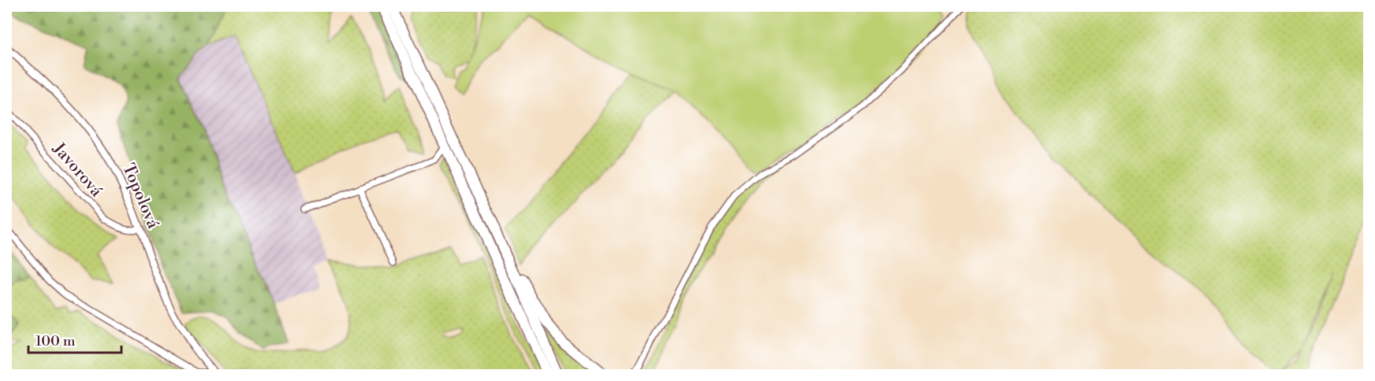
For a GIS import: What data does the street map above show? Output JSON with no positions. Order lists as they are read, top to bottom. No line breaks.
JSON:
{"streets":{"street":["Javorová","Topolová"]},"crossings":[["Javorová","Topolová"]],"scale_bar":"100 m"}
